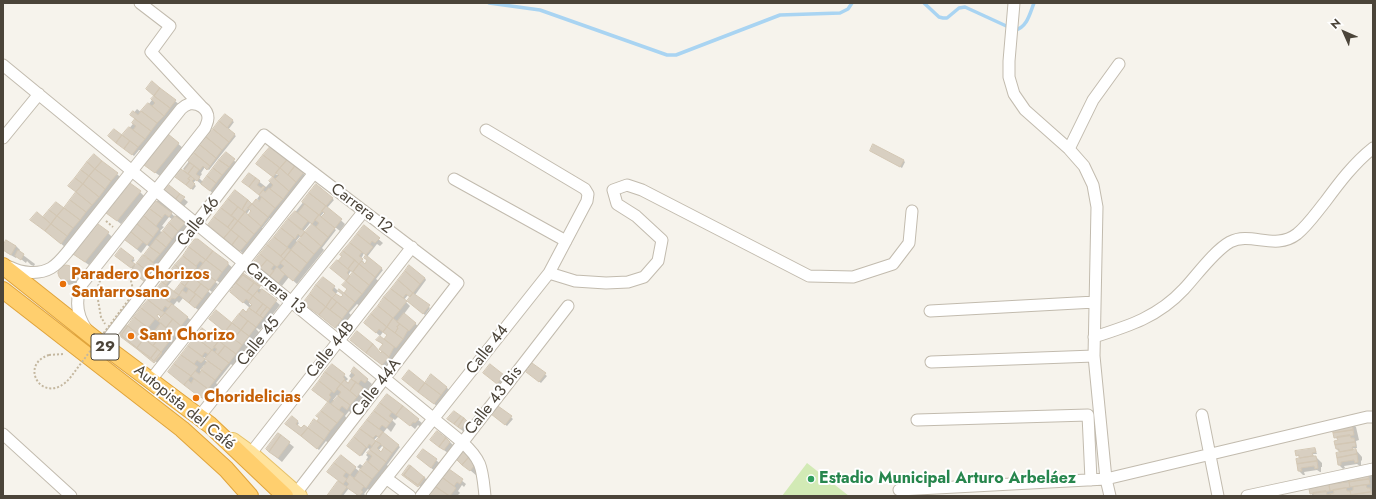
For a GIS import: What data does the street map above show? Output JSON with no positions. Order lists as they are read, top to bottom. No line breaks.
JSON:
{"streets":{"highway":["29","Autopista del Café"],"street":["Carrera 12","Calle 46","Carrera 13","Calle 45","Calle 44B","Calle 44","Calle 44A","Calle 43 Bis"]},"crossings":[["Carrera 12","Calle 46"],["Carrera 12","Calle 45"],["Carrera 12","Calle 44B"],["Carrera 12","Calle 44A"],["Calle 46","Carrera 13"],["Calle 46","Autopista del Café"],["Carrera 13","Calle 45"],["Carrera 13","Calle 44B"],["Carrera 13","Calle 44"],["Carrera 13","Calle 44A"],["Carrera 13","Calle 43 Bis"],["Calle 45","Autopista del Café"],["Calle 44A","Autopista del Café"]],"places":["Paradero Chorizos Santarrosano","Sant Chorizo","Choridelicias","Estadio Municipal Arturo Arbeláez"],"north":"top left"}
